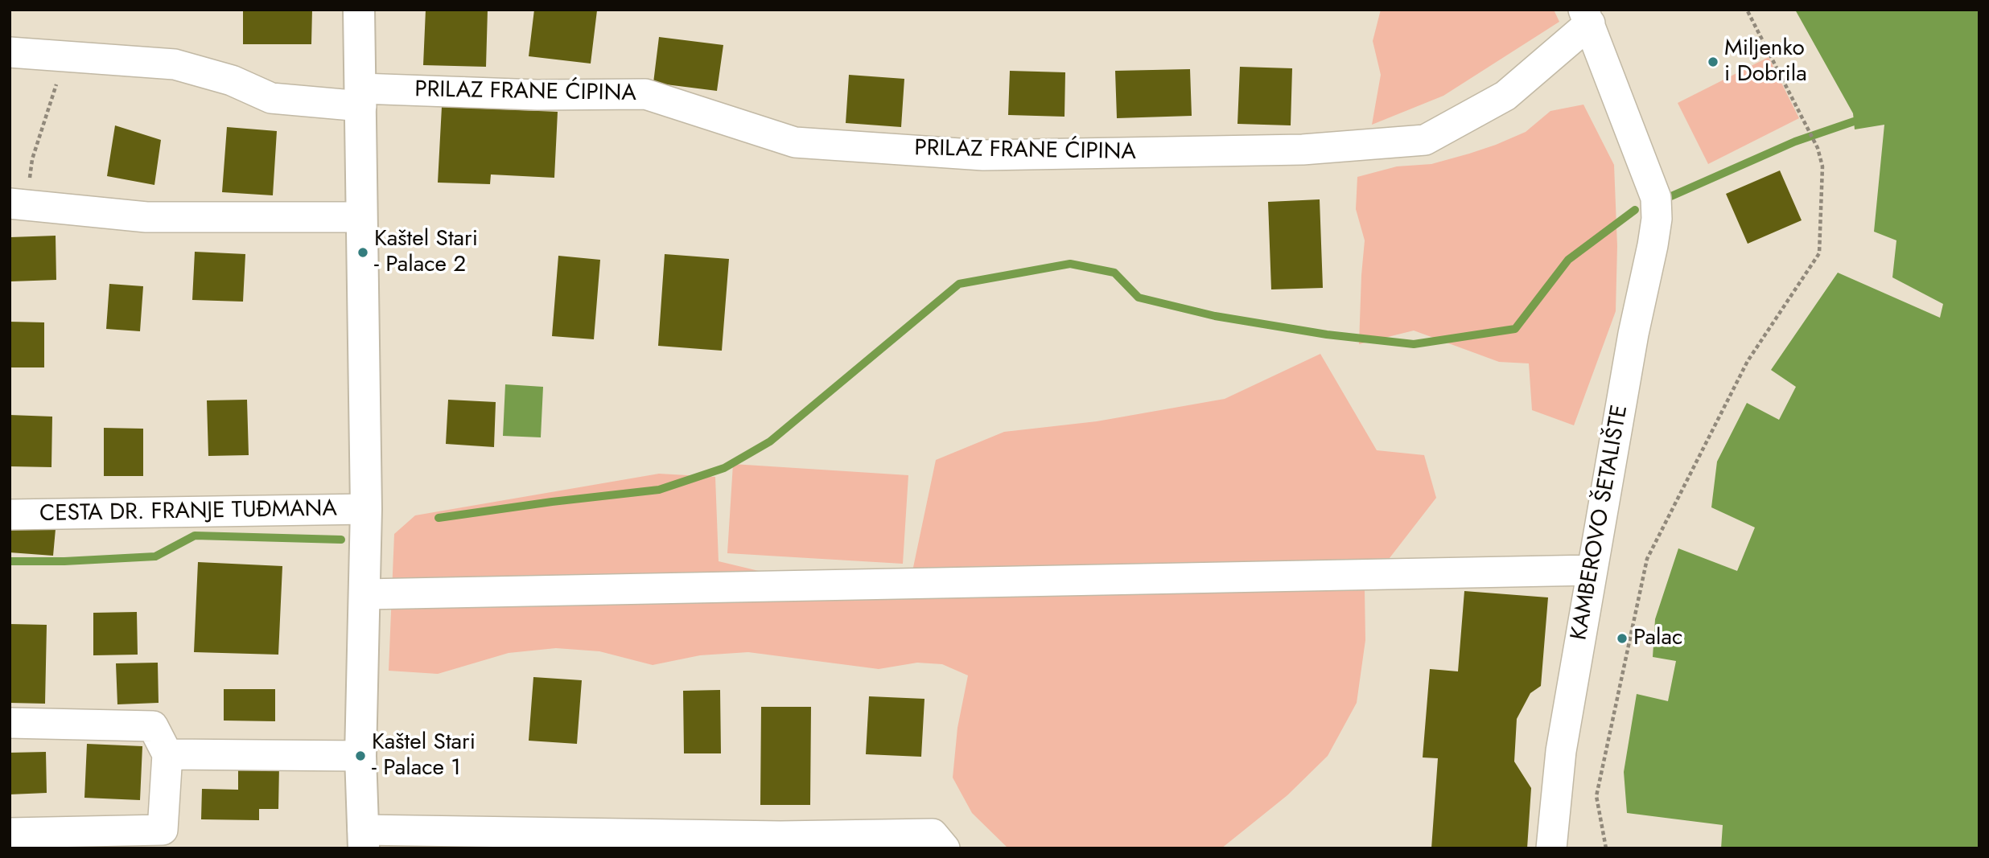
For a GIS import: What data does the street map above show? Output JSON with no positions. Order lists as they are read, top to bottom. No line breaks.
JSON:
{"streets":{"main road":["CESTA DR. FRANJE TUĐMANA"],"street":["PRILAZ FRANE ĆIPINA","KAMBEROVO ŠETALIŠTE"]},"crossings":[["PRILAZ FRANE ĆIPINA","CESTA DR. FRANJE TUĐMANA"],["PRILAZ FRANE ĆIPINA","KAMBEROVO ŠETALIŠTE"]],"places":["Miljenko i Dobrila","Kaštel Stari - Palace 2","Palac","Kaštel Stari - Palace 1"]}
